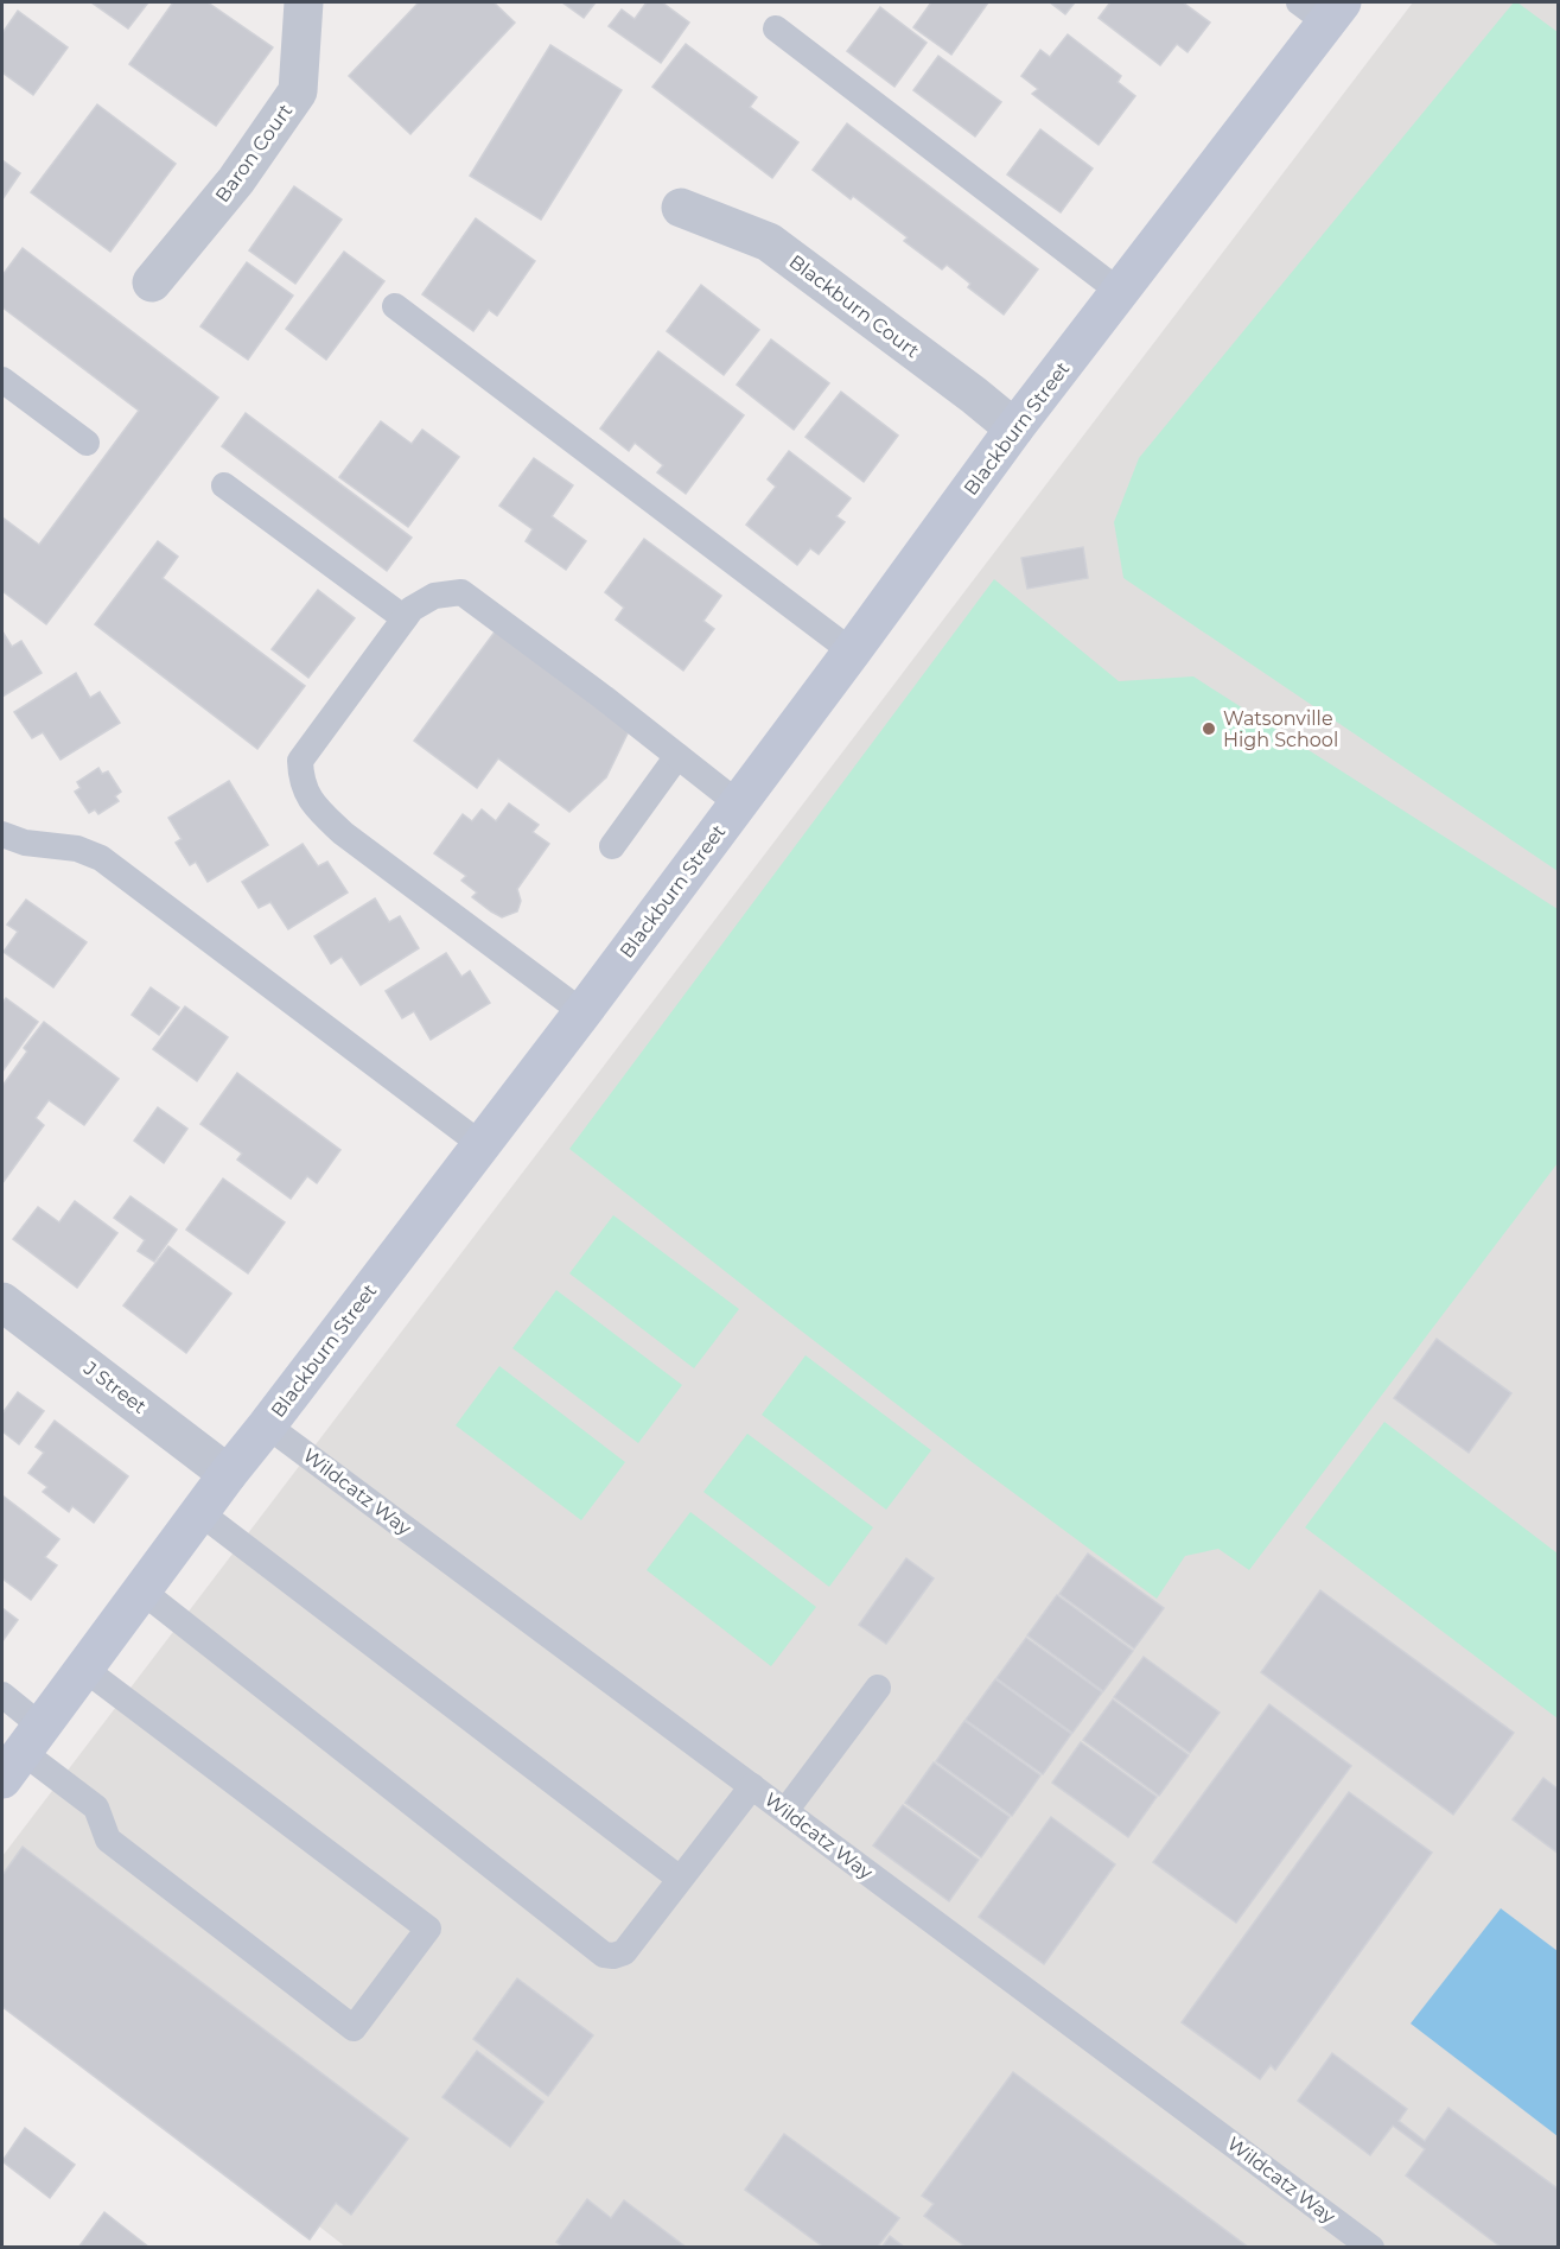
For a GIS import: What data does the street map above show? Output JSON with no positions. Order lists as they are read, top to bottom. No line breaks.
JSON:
{"streets":{"street":["Baron Court","Blackburn Court","Blackburn Street","J Street"],"lane":["Wildcatz Way"]},"crossings":[["Blackburn Court","Blackburn Street"],["Blackburn Street","J Street"],["Blackburn Street","Wildcatz Way"]],"places":["Watsonville High School"]}
